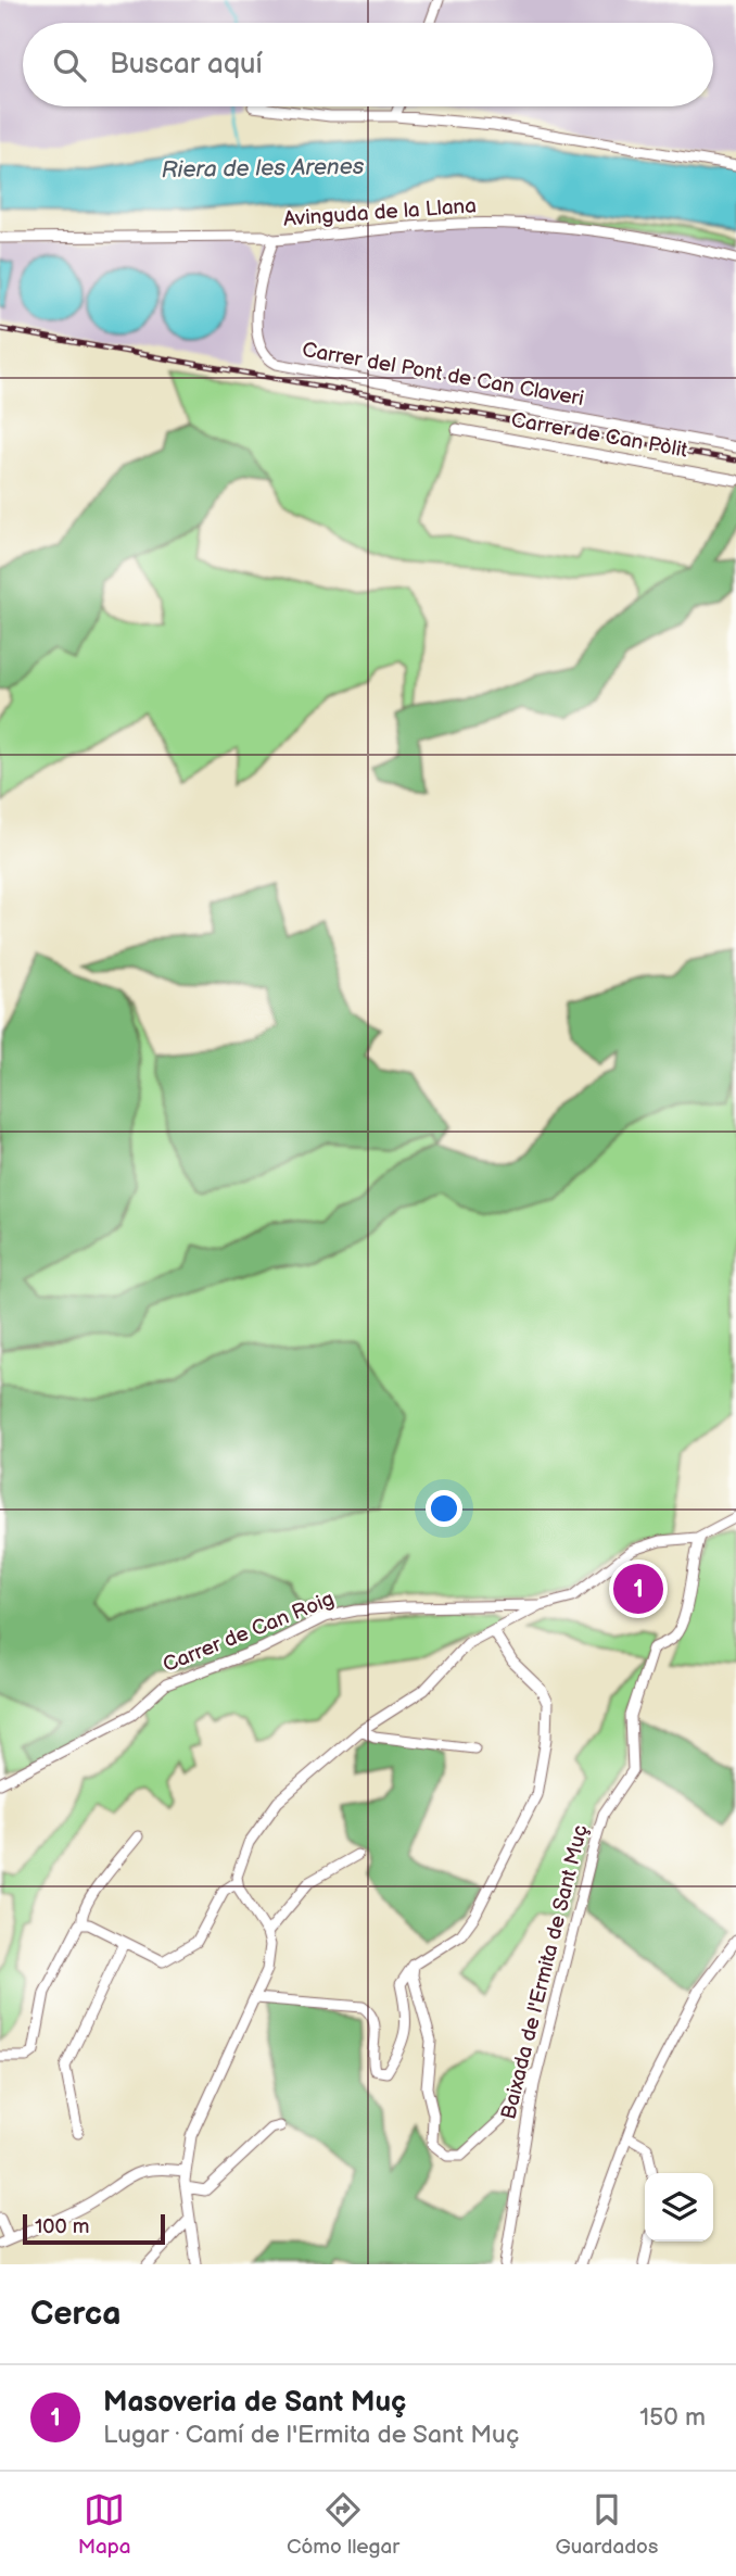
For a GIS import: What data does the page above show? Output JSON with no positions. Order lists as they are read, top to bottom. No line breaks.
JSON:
{"streets":{"street":["Avinguda de la Llana","Carrer del Pont de Can Claveri","Carrer de Can Pòlit","Carrer de Can Roig","Baixada de l'Ermita de Sant Muç"]},"crossings":[["Avinguda de la Llana","Carrer del Pont de Can Claveri"]],"water":["Riera de les Arenes"],"scale_bar":"100 m","page":{"search":"Buscar aquí","pins":"1","scale":"100 m","heading":"Cerca","list":[{"mark":"1","name":"Masoveria de Sant Muç","note":"Lugar · Camí de l'Ermita de Sant Muç","value":"150 m"}],"nav":["Mapa","Cómo llegar","Guardados"]}}
